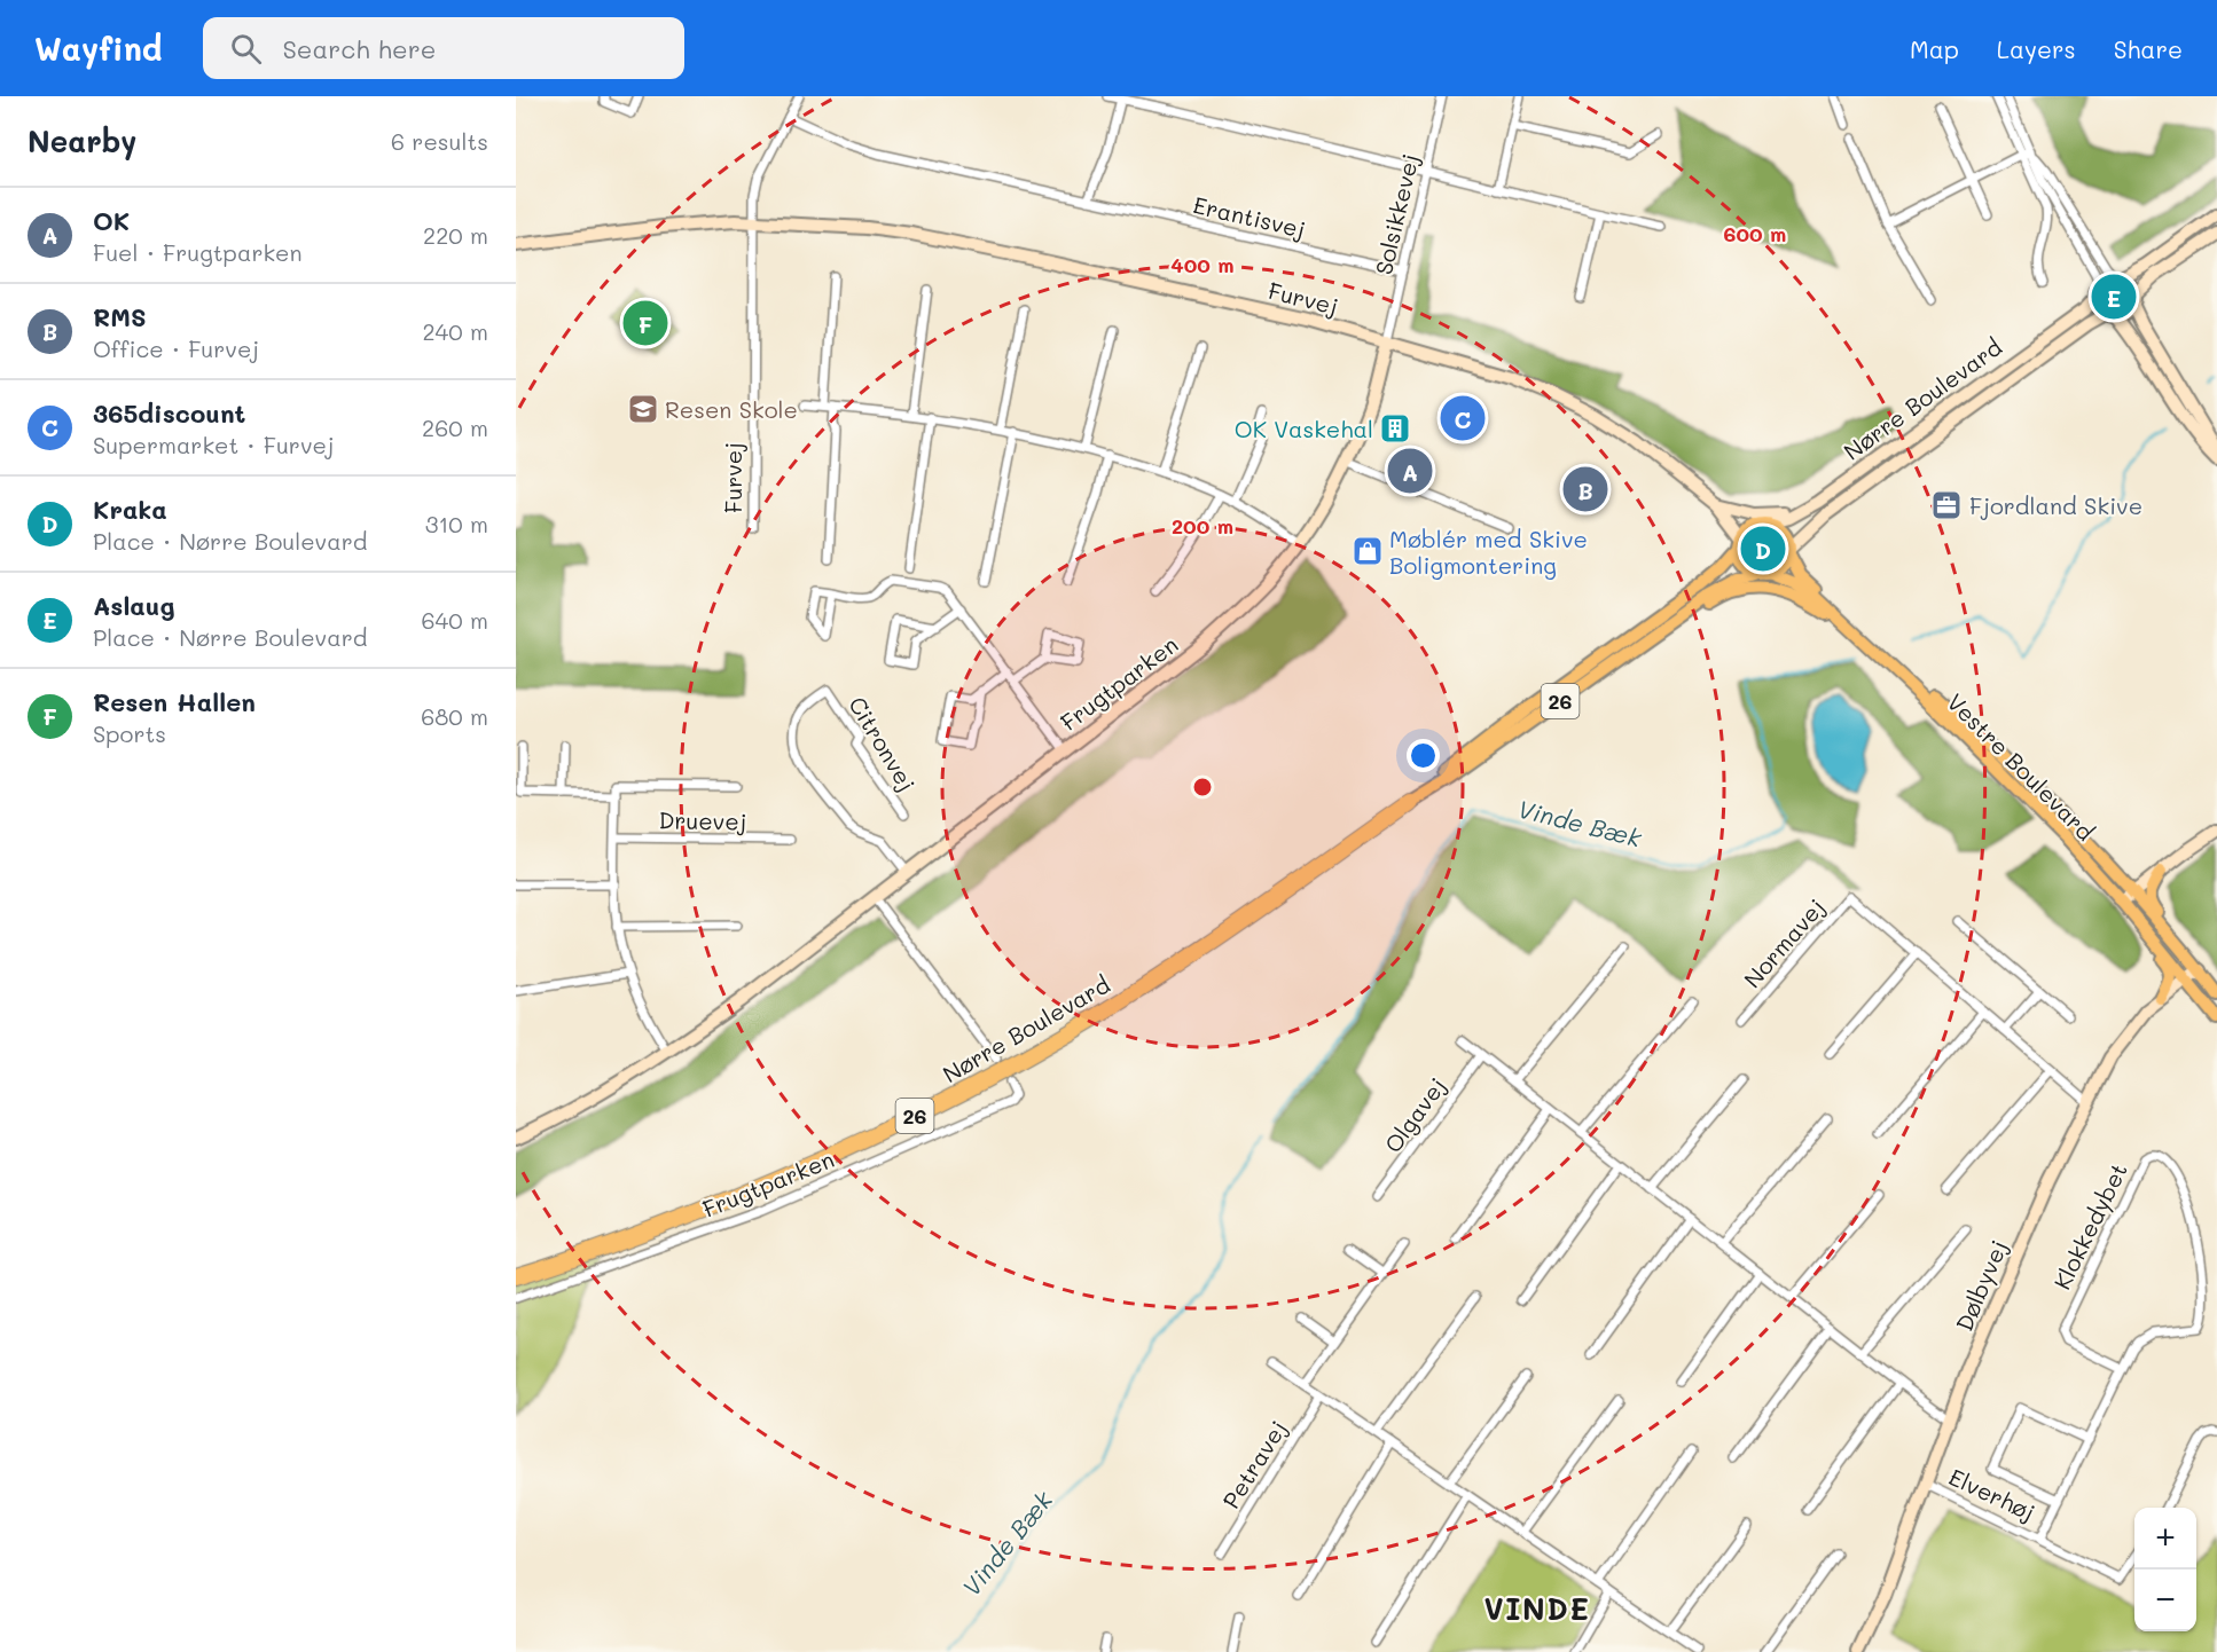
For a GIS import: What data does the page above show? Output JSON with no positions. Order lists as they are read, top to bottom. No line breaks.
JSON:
{"streets":{"highway":["Nørre Boulevard","26"],"main road":["Vestre Boulevard"],"street":["Solsikkevej","Erantisvej","Furvej","Frugtparken","Citronvej","Druevej","Normavej","Olgavej","Klokkedybet","Dølbyvej","Petravej","Elverhøj"]},"crossings":[["Solsikkevej","Erantisvej"],["Solsikkevej","Furvej"],["Solsikkevej","Frugtparken"],["Furvej","Nørre Boulevard"],["Furvej","Frugtparken"],["Furvej","26"],["Furvej","Vestre Boulevard"],["Nørre Boulevard","26"],["Nørre Boulevard","Vestre Boulevard"],["Frugtparken","Citronvej"],["26","Vestre Boulevard"],["Vestre Boulevard","Dølbyvej"],["Normavej","Dølbyvej"],["Klokkedybet","Elverhøj"],["Dølbyvej","Elverhøj"]],"districts":["VINDE"],"water":["Vinde Bæk"],"places":{"school or university":["Resen Skole"],"building":["OK Vaskehal"],"office":["Fjordland Skive"],"shop":["Møblér med Skive Boligmontering"]},"page":{"header":"Wayfind","search":"Search here","nav":["Map","Layers","Share"],"heading":["Nearby","6 results"],"list":[{"mark":"A","name":"OK","note":"Fuel · Frugtparken","value":"220 m"},{"mark":"B","name":"RMS","note":"Office · Furvej","value":"240 m"},{"mark":"C","name":"365discount","note":"Supermarket · Furvej","value":"260 m"},{"mark":"D","name":"Kraka","note":"Place · Nørre Boulevard","value":"310 m"},{"mark":"E","name":"Aslaug","note":"Place · Nørre Boulevard","value":"640 m"},{"mark":"F","name":"Resen Hallen","note":"Sports","value":"680 m"}],"pins":["E","F","C","A","B","D"],"map_buttons":["+","−"]},"rings":["600 m","400 m","200 m"]}
